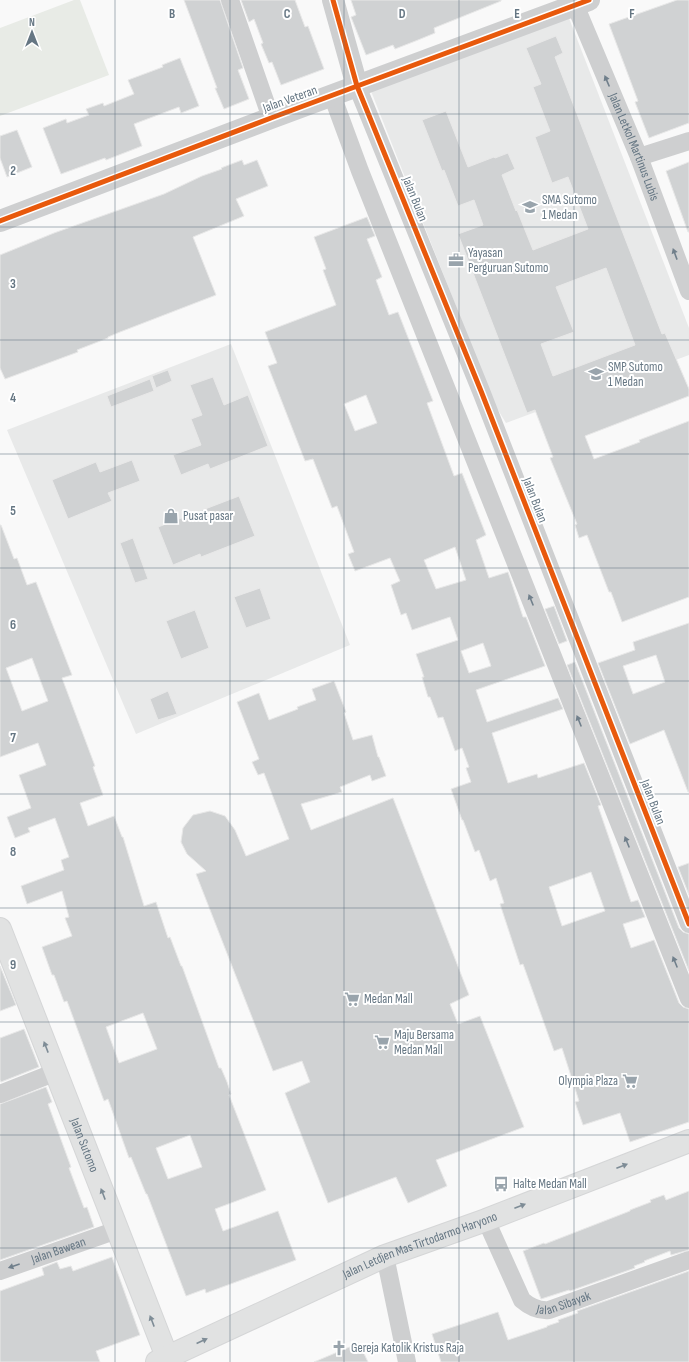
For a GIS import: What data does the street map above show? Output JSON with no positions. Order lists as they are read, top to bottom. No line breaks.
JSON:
{"streets":{"main road":["Jalan Sutomo","Jalan Letdjen Mas Tirtodarmo Haryono"],"street":["Jalan Veteran","Jalan Letkol Martinus Lubis","Jalan Bulan","Jalan Bawean","Jalan Sibayak"]},"crossings":[["Jalan Veteran","Jalan Letkol Martinus Lubis"],["Jalan Veteran","Jalan Bulan"],["Jalan Sutomo","Jalan Letdjen Mas Tirtodarmo Haryono"],["Jalan Sutomo","Jalan Bawean"],["Jalan Letdjen Mas Tirtodarmo Haryono","Jalan Sibayak"]],"one_way":["Jalan Letkol Martinus Lubis","Jalan Sutomo","Jalan Letdjen Mas Tirtodarmo Haryono","Jalan Bawean"],"places":{"school or university":["SMA Sutomo 1 Medan","SMP Sutomo 1 Medan"],"office":["Yayasan Perguruan Sutomo"],"shop":["Pusat pasar"],"supermarket":["Medan Mall","Maju Bersama Medan Mall","Olympia Plaza"],"bus stop":["Halte Medan Mall"],"church":["Gereja Katolik Kristus Raja"]},"north":"top","grid":{"columns":["B","C","D","E","F"],"rows":["2","3","4","5","6","7","8","9"]}}
